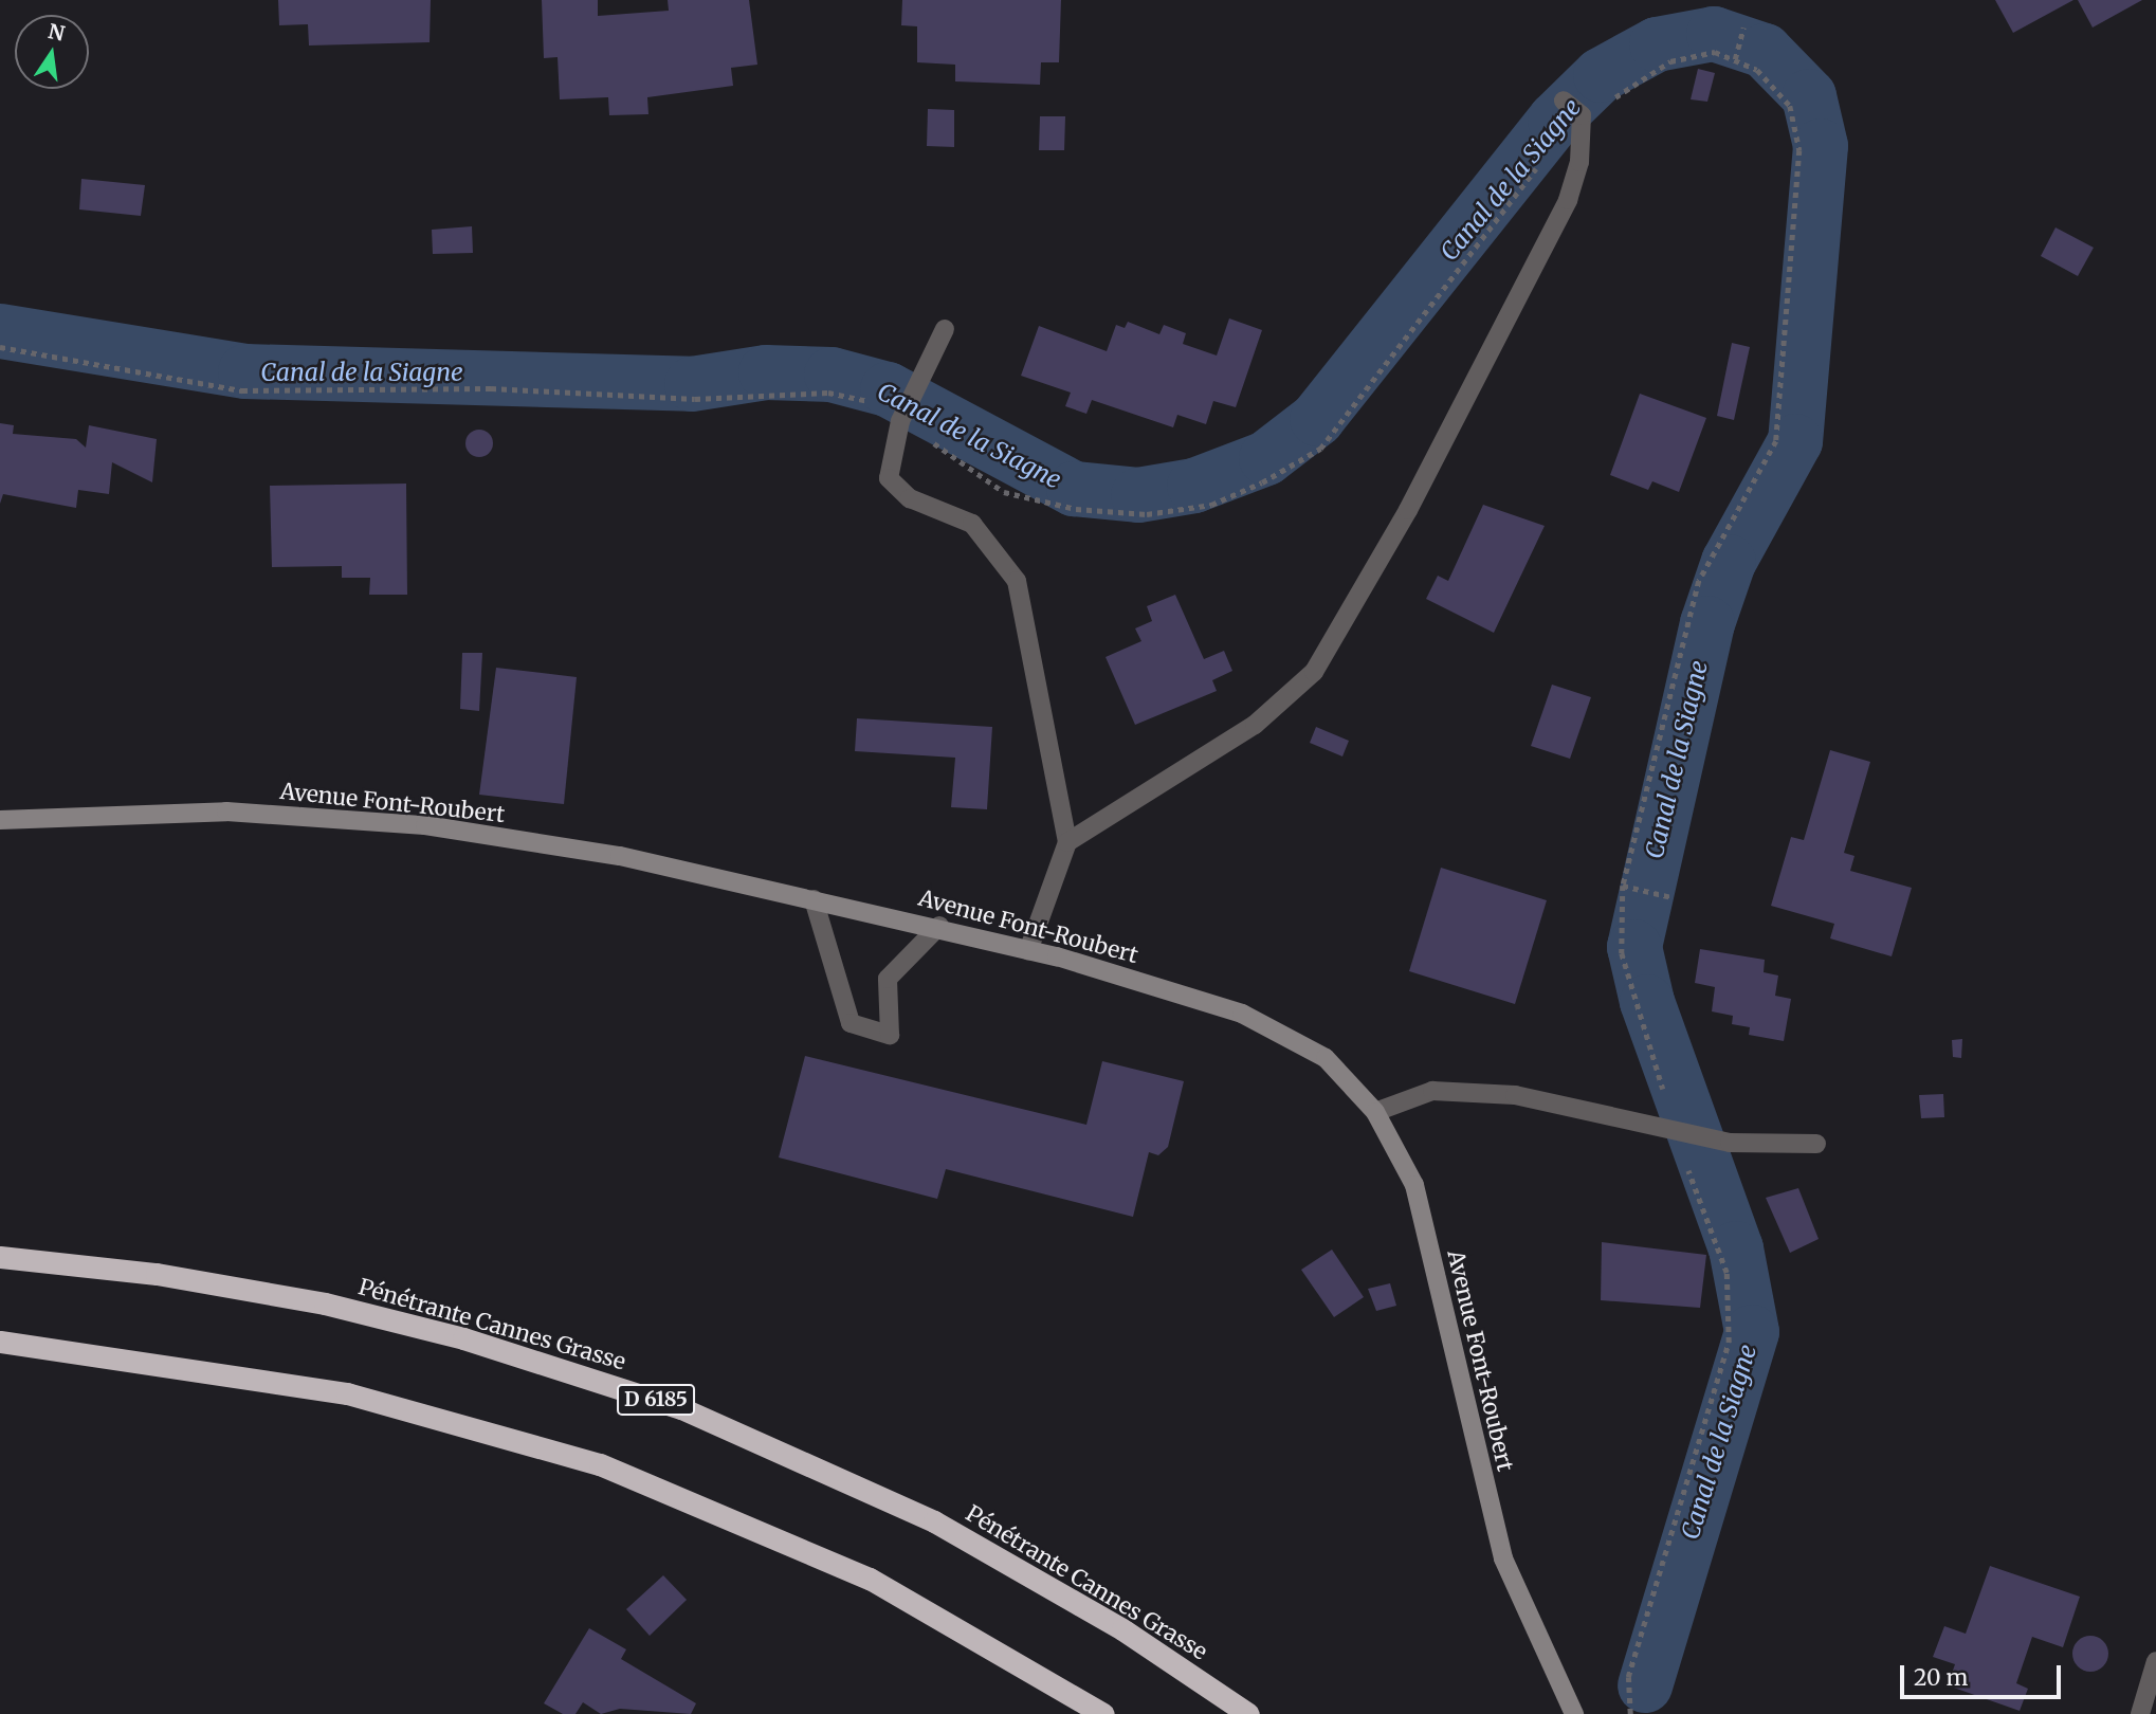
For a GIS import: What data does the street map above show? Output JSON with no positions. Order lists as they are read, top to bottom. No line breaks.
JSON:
{"streets":{"highway":["Pénétrante Cannes Grasse","D 6185"],"main road":["Avenue Font-Roubert"]},"water":["Canal de la Siagne"],"scale_bar":"20 m","north":"top"}
